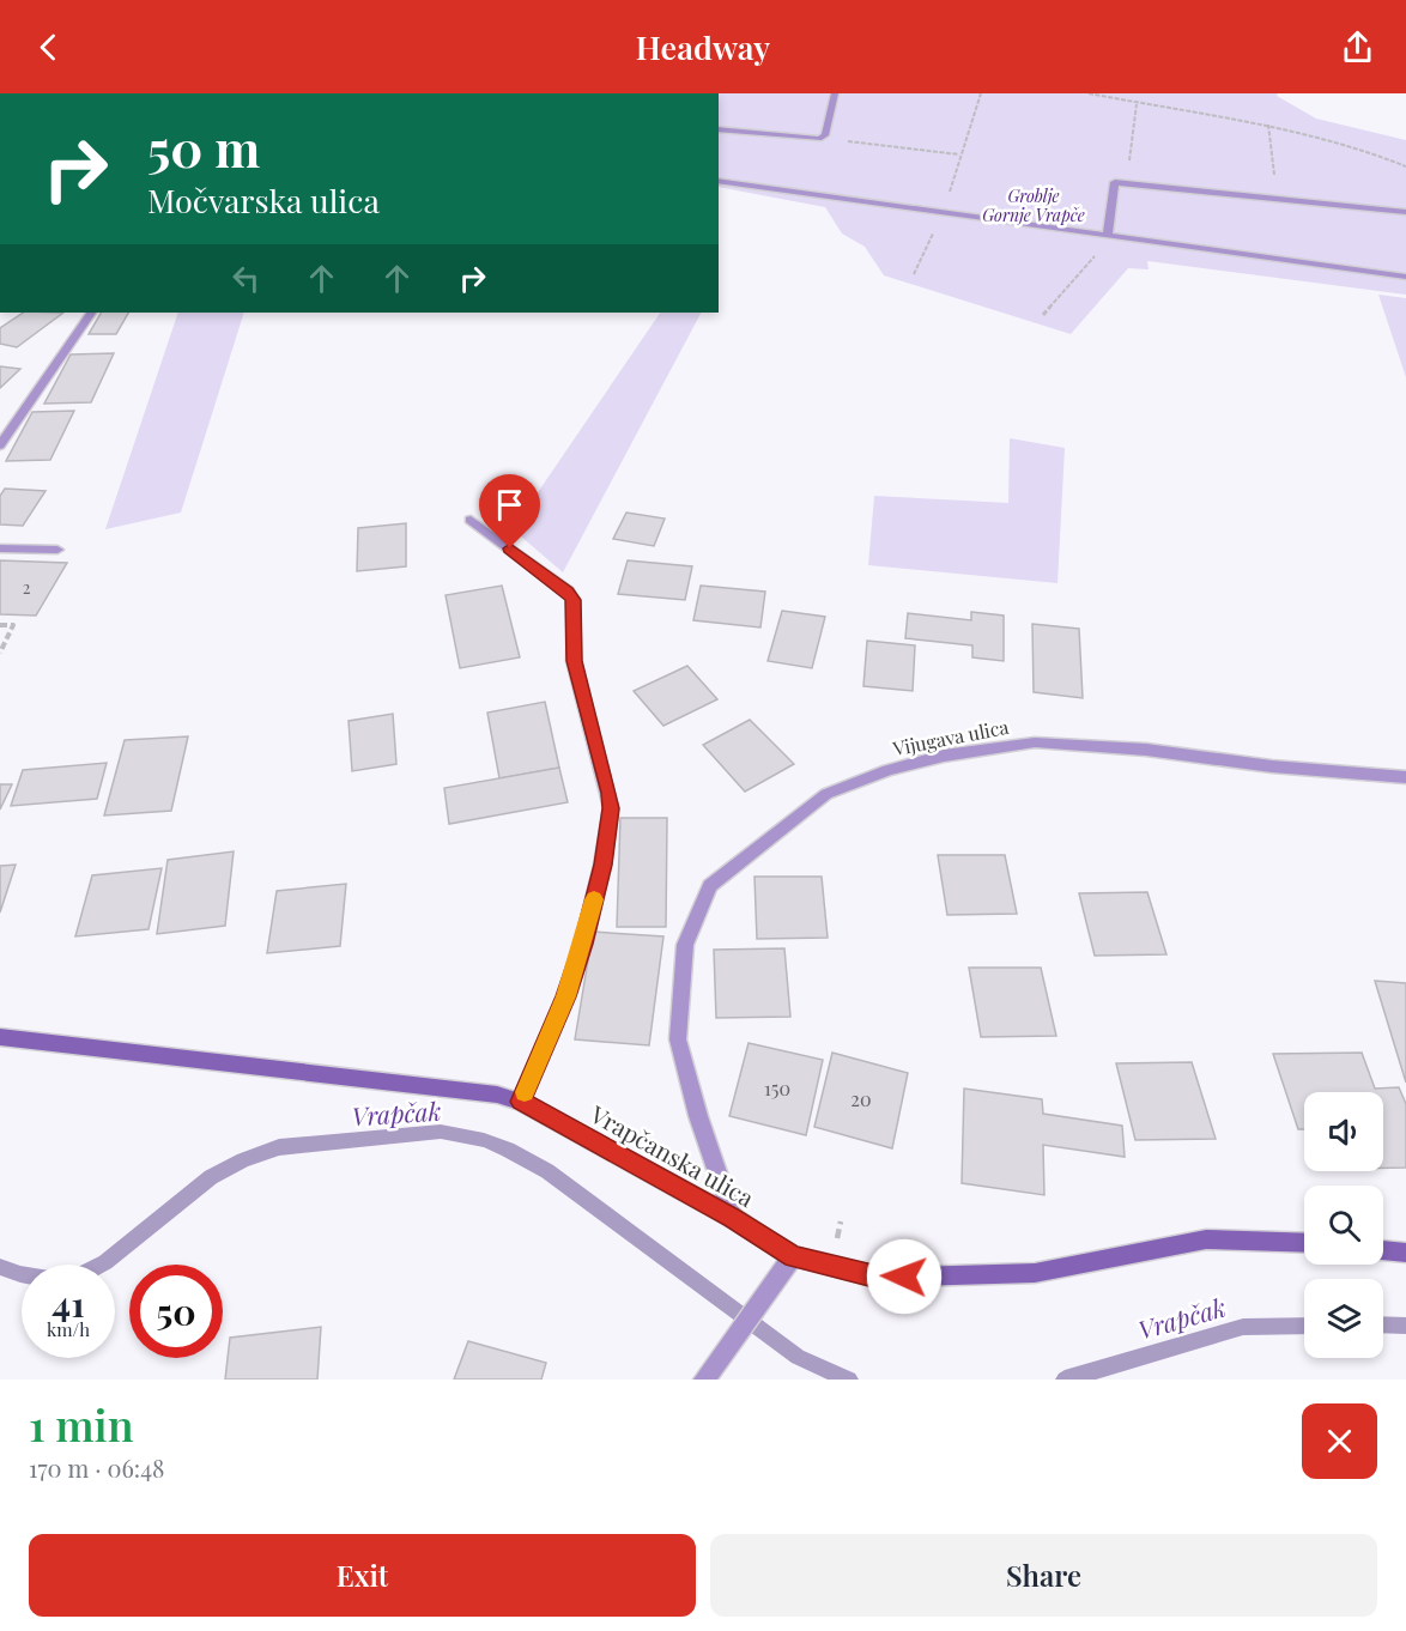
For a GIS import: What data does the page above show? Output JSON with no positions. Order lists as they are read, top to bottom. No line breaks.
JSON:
{"streets":{"main road":["Vrapčanska ulica"],"street":["Vijugava ulica"]},"crossings":[["Vijugava ulica","Vrapčanska ulica"]],"water":["Vrapčak"],"parks":["Groblje Gornje Vrapče"],"house_numbers":["2","150","20"],"page":{"header":"Headway","turn":["50 m","Močvarska ulica"],"speed":"41 km/h","limit":"50","heading":["1 min","170 m · 06:48"],"buttons":["Exit","Share"]}}
